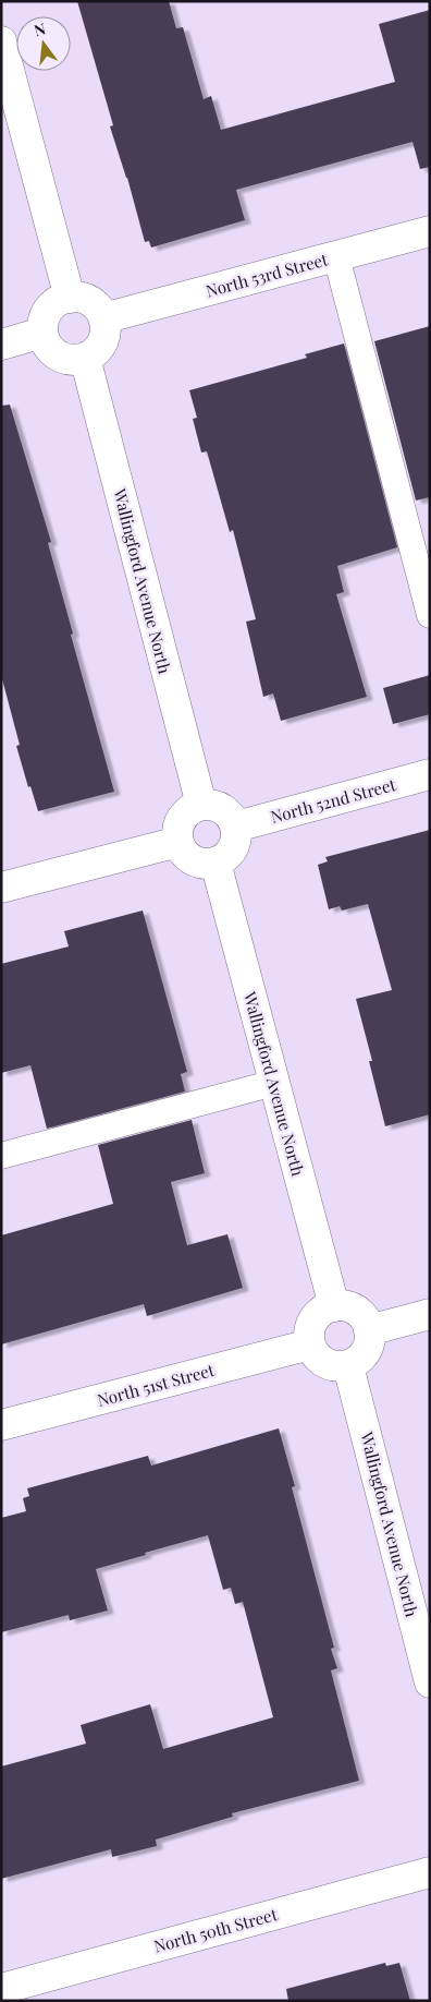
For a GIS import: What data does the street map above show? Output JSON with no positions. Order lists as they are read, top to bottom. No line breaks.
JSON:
{"streets":{"street":["North 53rd Street","Wallingford Avenue North","North 52nd Street","North 51st Street","North 50th Street"]},"crossings":[["North 53rd Street","Wallingford Avenue North"],["Wallingford Avenue North","North 52nd Street"],["Wallingford Avenue North","North 51st Street"]],"north":"top"}
